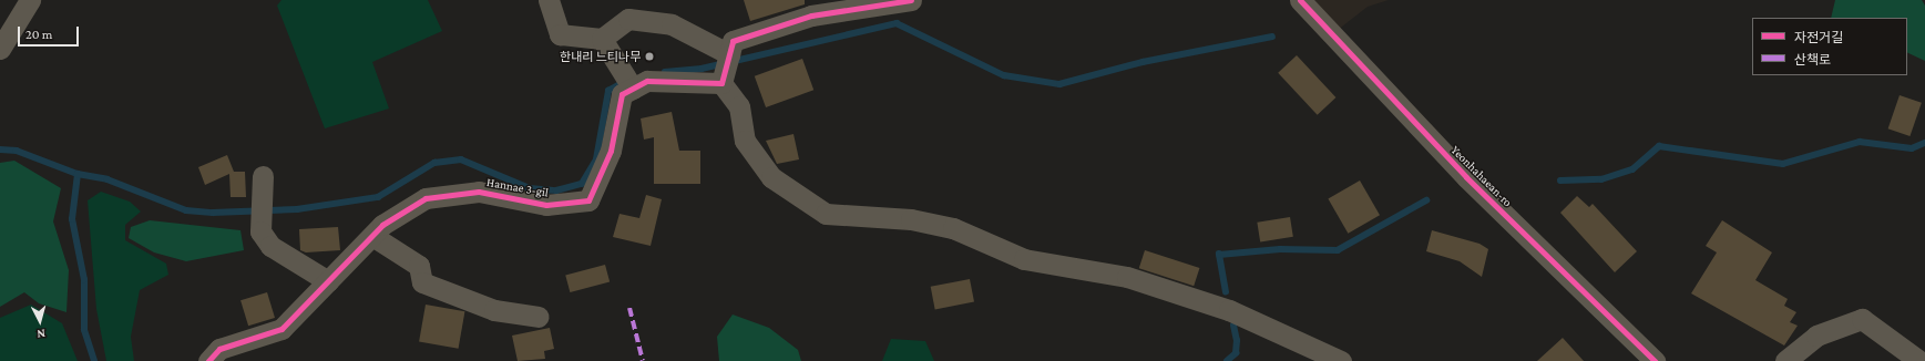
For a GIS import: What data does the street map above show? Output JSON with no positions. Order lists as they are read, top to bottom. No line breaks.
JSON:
{"streets":{"street":["Yeonhahaean-ro","Hannae 3-gil"]},"places":["한내리 느티나무"],"legend":["자전거길","산책로"],"scale_bar":"20 m","north":"bottom"}
